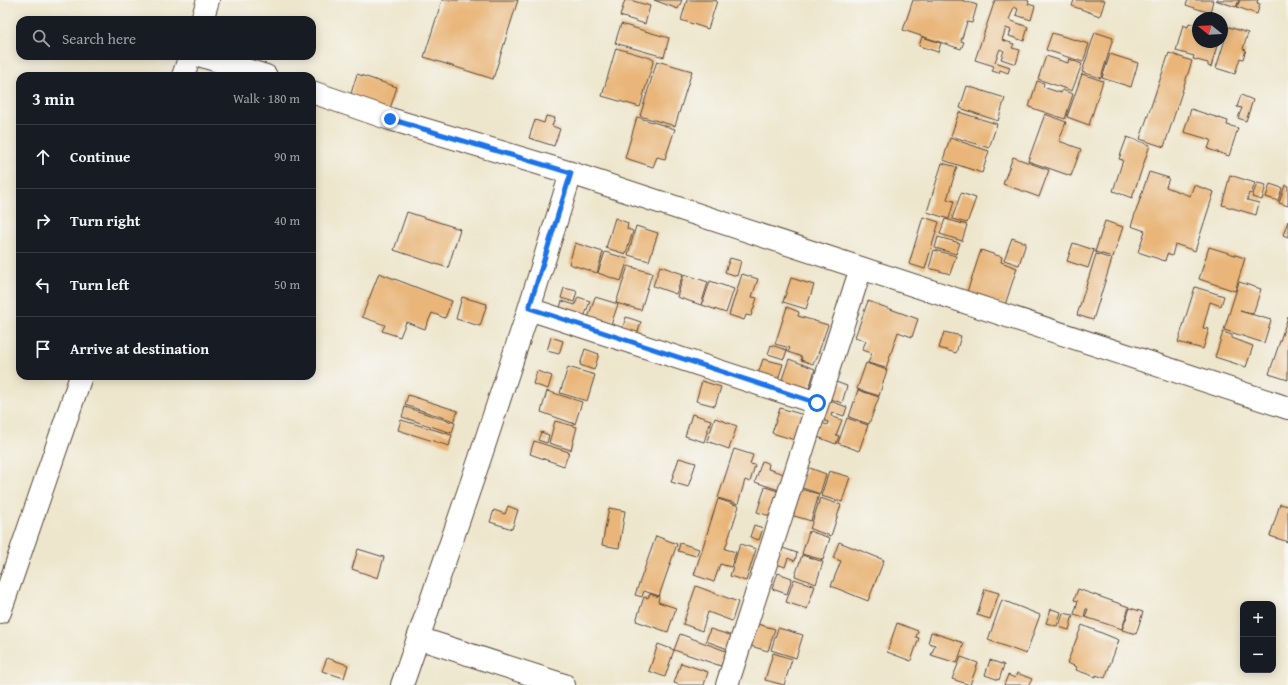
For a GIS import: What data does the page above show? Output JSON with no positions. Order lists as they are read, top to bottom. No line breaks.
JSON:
{"north":"left","page":{"search":"Search here","heading":["3 min","Walk · 180 m"],"list":[["Continue","90 m"],["Turn right","40 m"],["Turn left","50 m"],"Arrive at destination"],"map_buttons":["+","−"]}}
